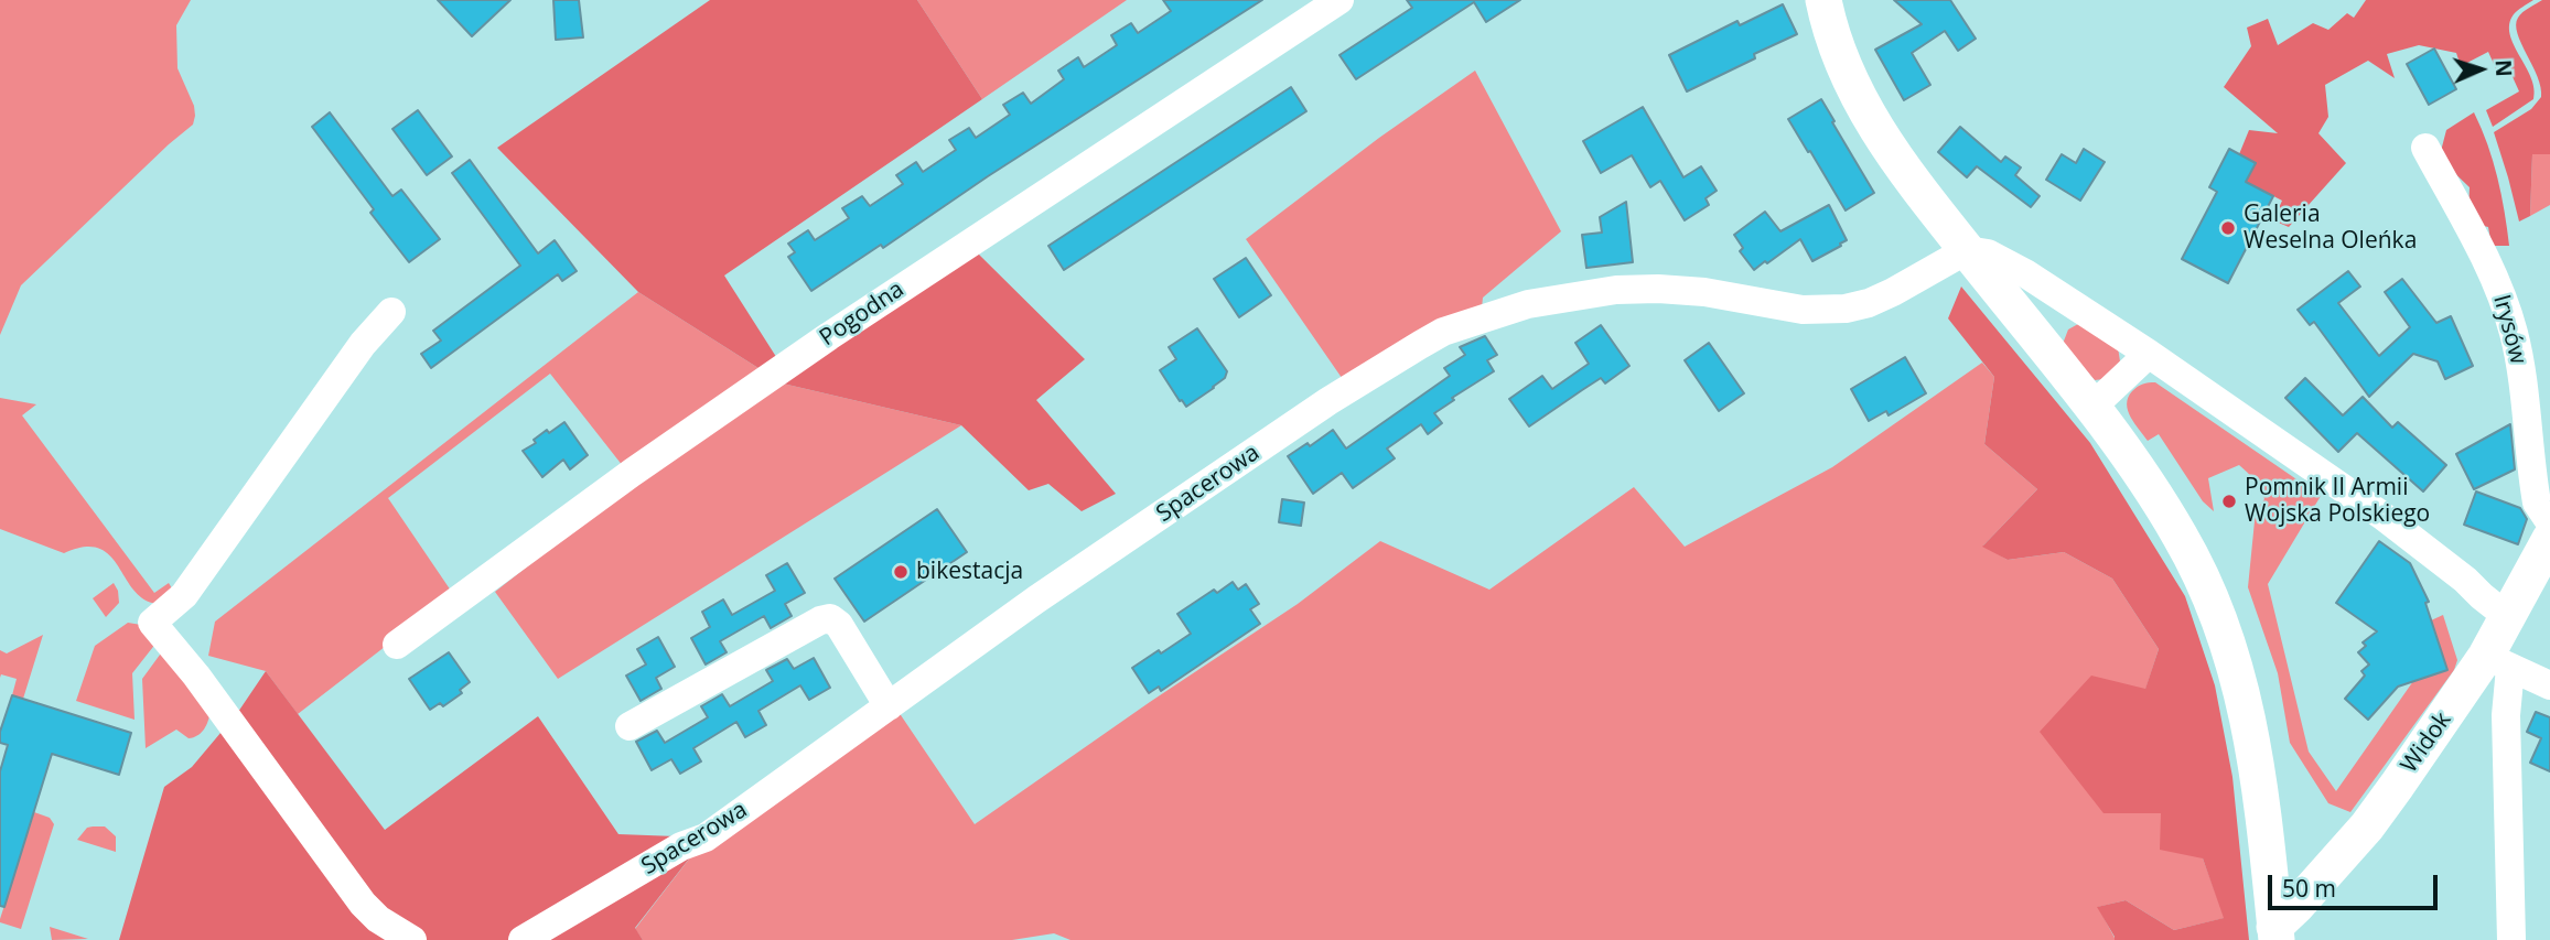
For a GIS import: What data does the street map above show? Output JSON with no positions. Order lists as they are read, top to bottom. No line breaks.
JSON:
{"streets":{"main road":["Widok"],"street":["Pogodna","Irysów","Spacerowa"]},"places":["Galeria Weselna Oleńka","Pomnik II Armii Wojska Polskiego","bikestacja"],"scale_bar":"50 m","north":"right"}
